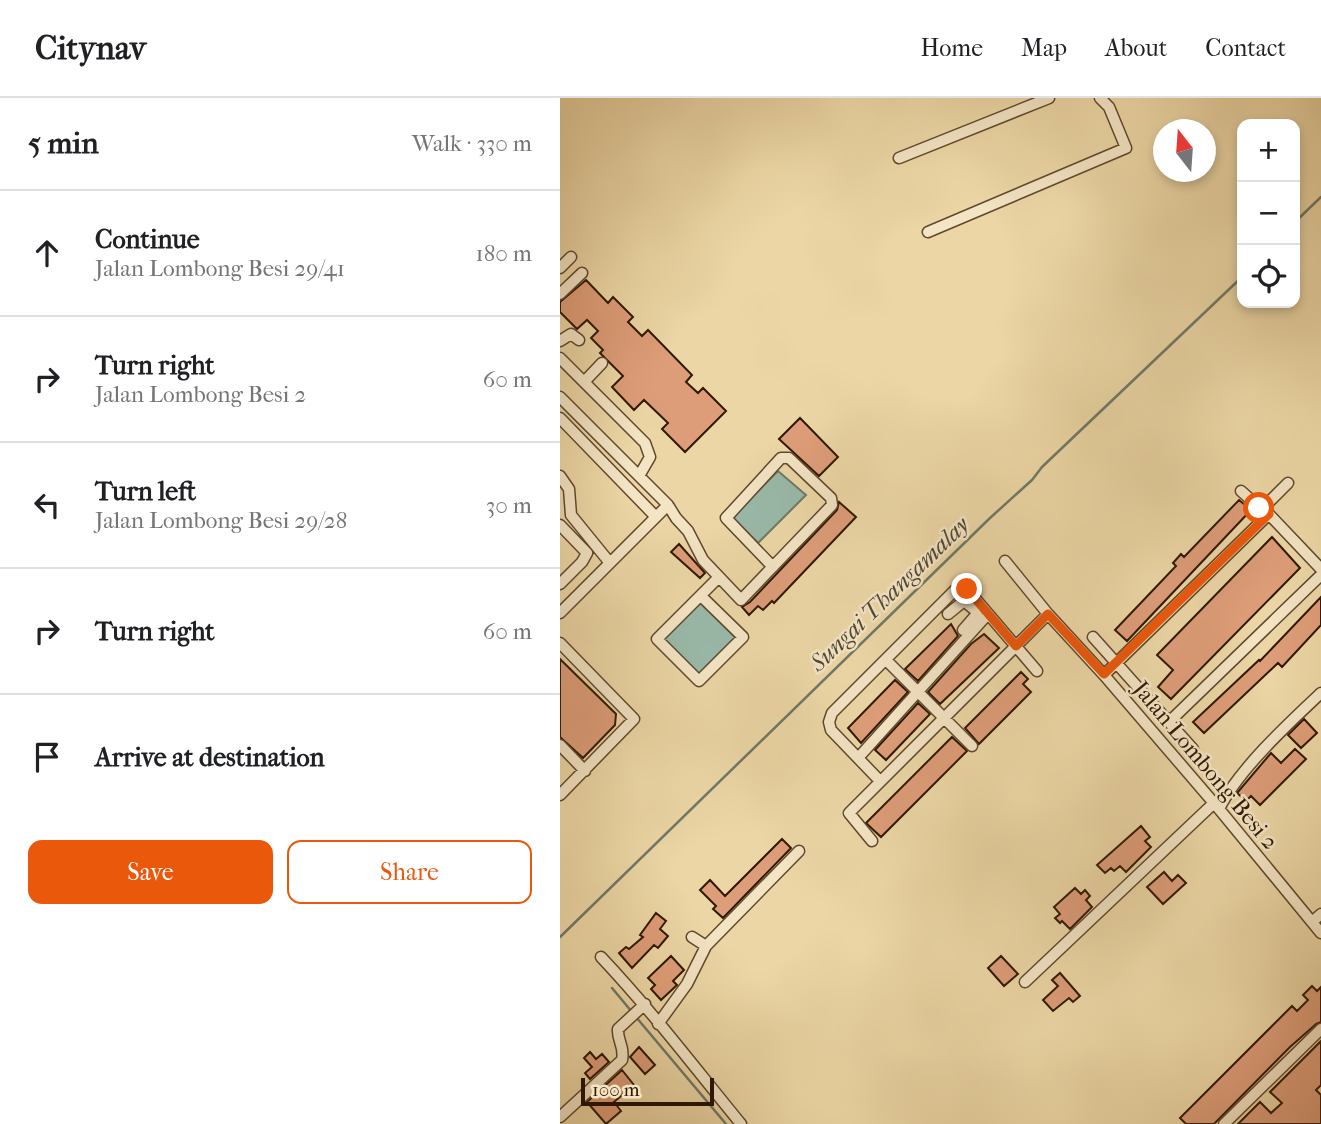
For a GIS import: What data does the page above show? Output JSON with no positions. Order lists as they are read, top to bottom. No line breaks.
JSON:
{"streets":{"street":["Jalan Lombong Besi 2"]},"water":["Sungai Thangamalay"],"scale_bar":"100 m","north":"top","page":{"header":"Citynav","nav":["Home","Map","About","Contact"],"heading":["5 min","Walk · 330 m"],"map_buttons":["+","−"],"list":[["Continue","Jalan Lombong Besi 29/41","180 m"],["Turn right","Jalan Lombong Besi 2","60 m"],["Turn left","Jalan Lombong Besi 29/28","30 m"],["Turn right","60 m"],"Arrive at destination"],"buttons":["Save","Share"],"scale":"100 m"}}
